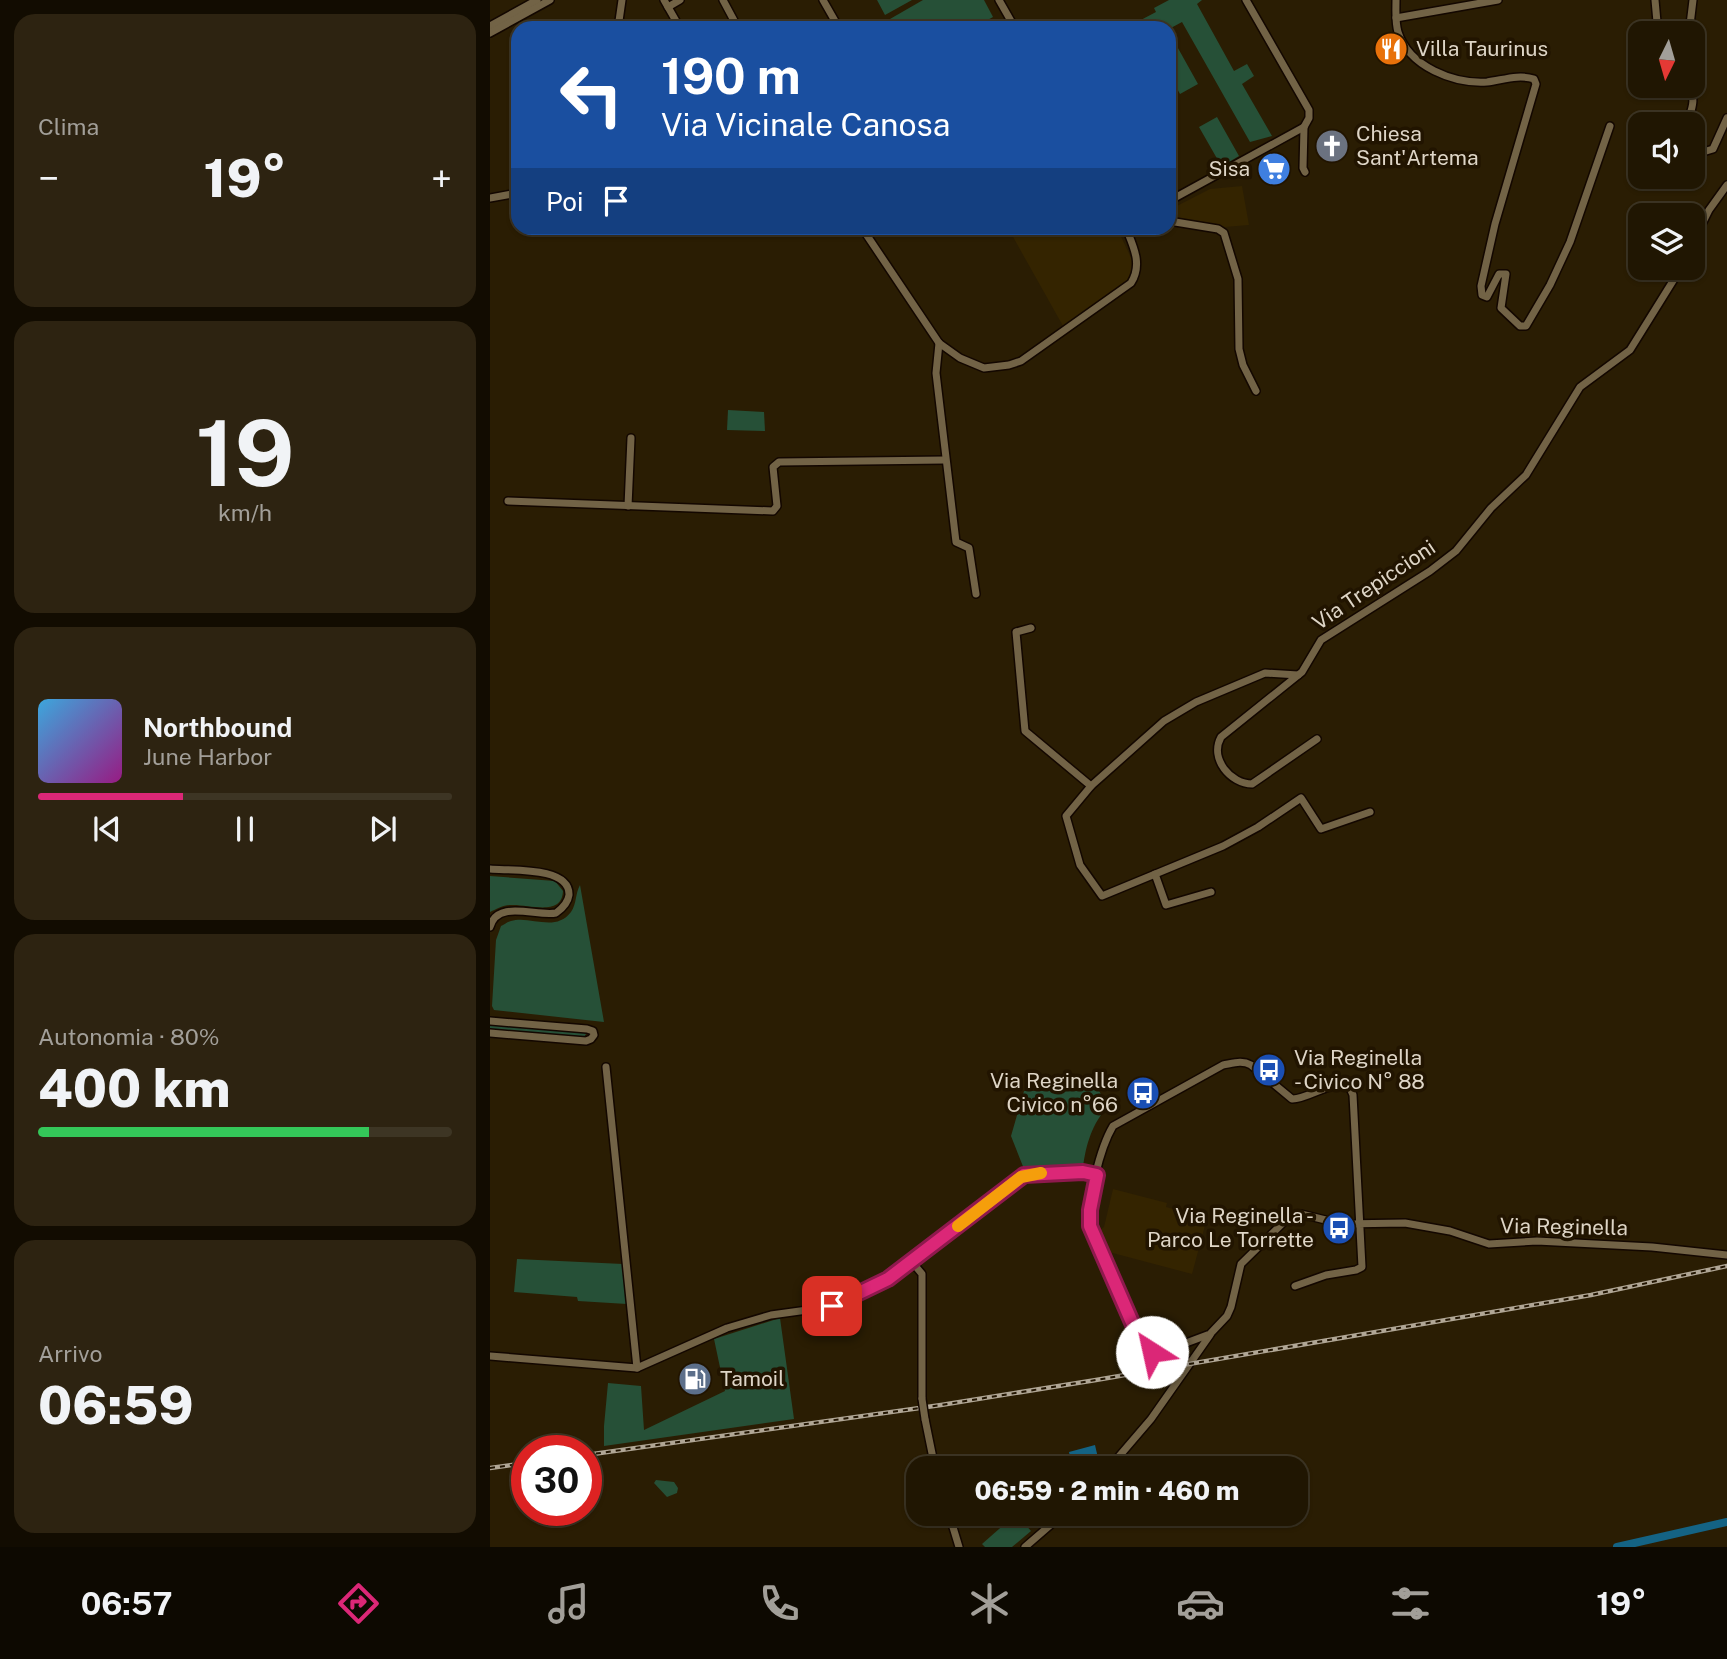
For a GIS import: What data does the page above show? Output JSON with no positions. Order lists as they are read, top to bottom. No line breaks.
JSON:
{"streets":{"street":["Via Trepiccioni","Via Reginella"]},"places":{"restaurant":["Villa Taurinus"],"church":["Chiesa Sant'Artema"],"supermarket":["Sisa"],"bus stop":["Via Reginella - Civico N° 88","Via Reginella Civico n°66","Via Reginella - Parco Le Torrette"],"fuel station":["Tamoil"]},"north":"bottom","page":{"tile":["Clima",["19","km/h"],["Autonomia · 80%","400 km"],["Arrivo","06:59"]],"turn":["190 m","Via Vicinale Canosa"],"heat":["−","19°","+"],"then":"Poi","song":["Northbound","June Harbor"],"limit":"30","trip":"06:59 · 2 min · 460 m","tabs":["06:57","19°"]}}
